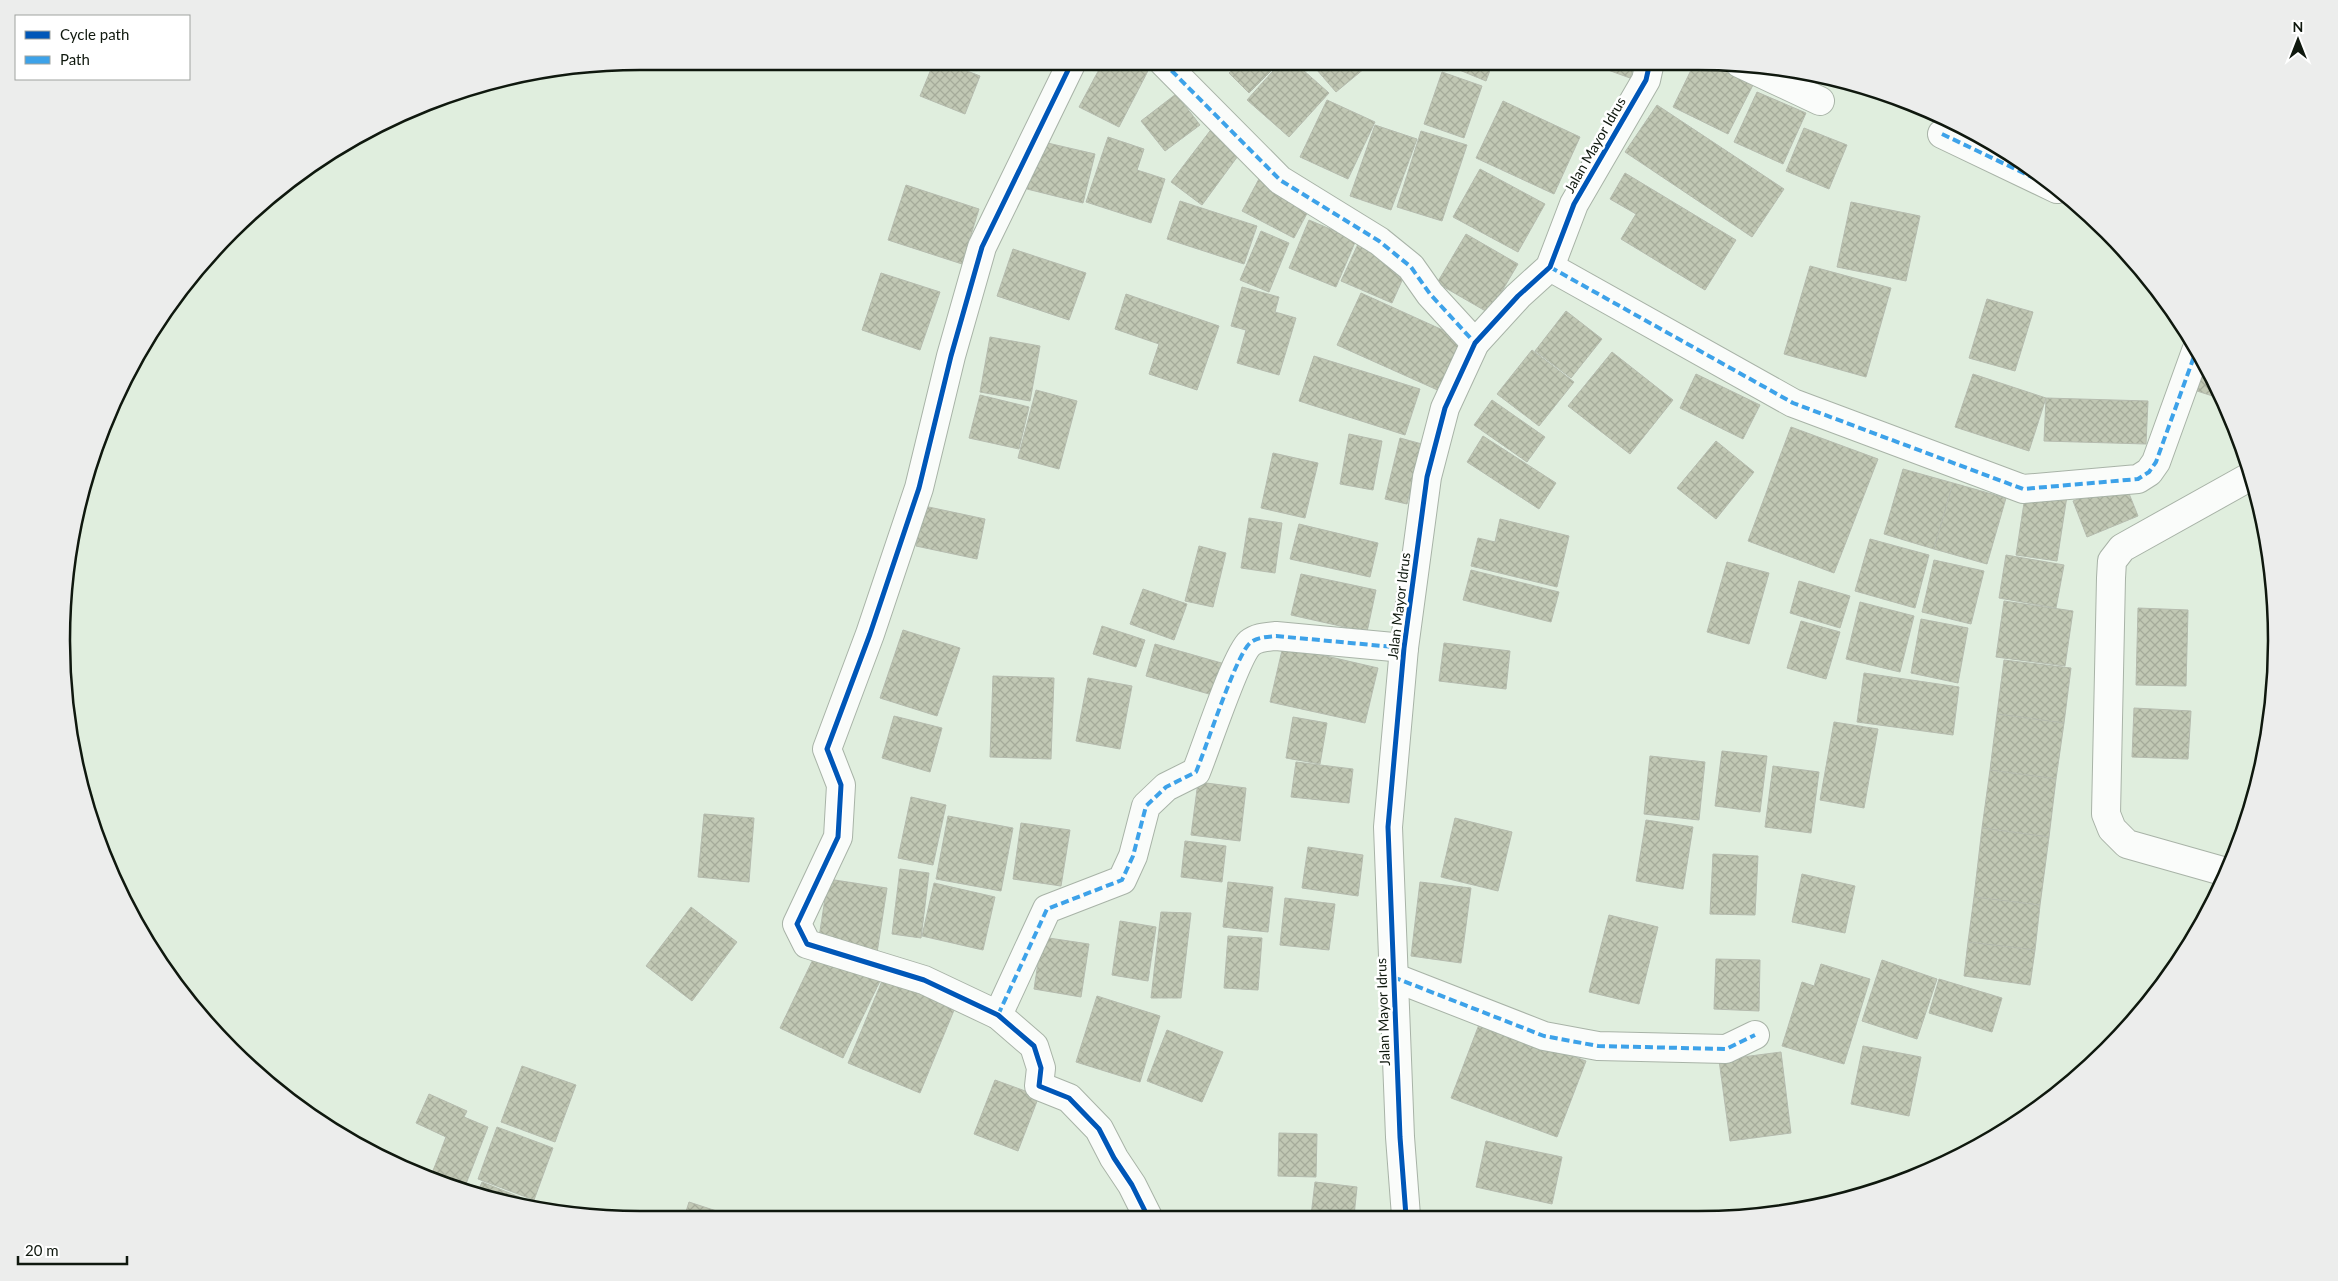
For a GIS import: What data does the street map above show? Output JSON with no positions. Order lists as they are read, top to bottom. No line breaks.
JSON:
{"streets":{"street":["Jalan Mayor Idrus"]},"legend":["Cycle path","Path"],"scale_bar":"20 m","north":"top"}
